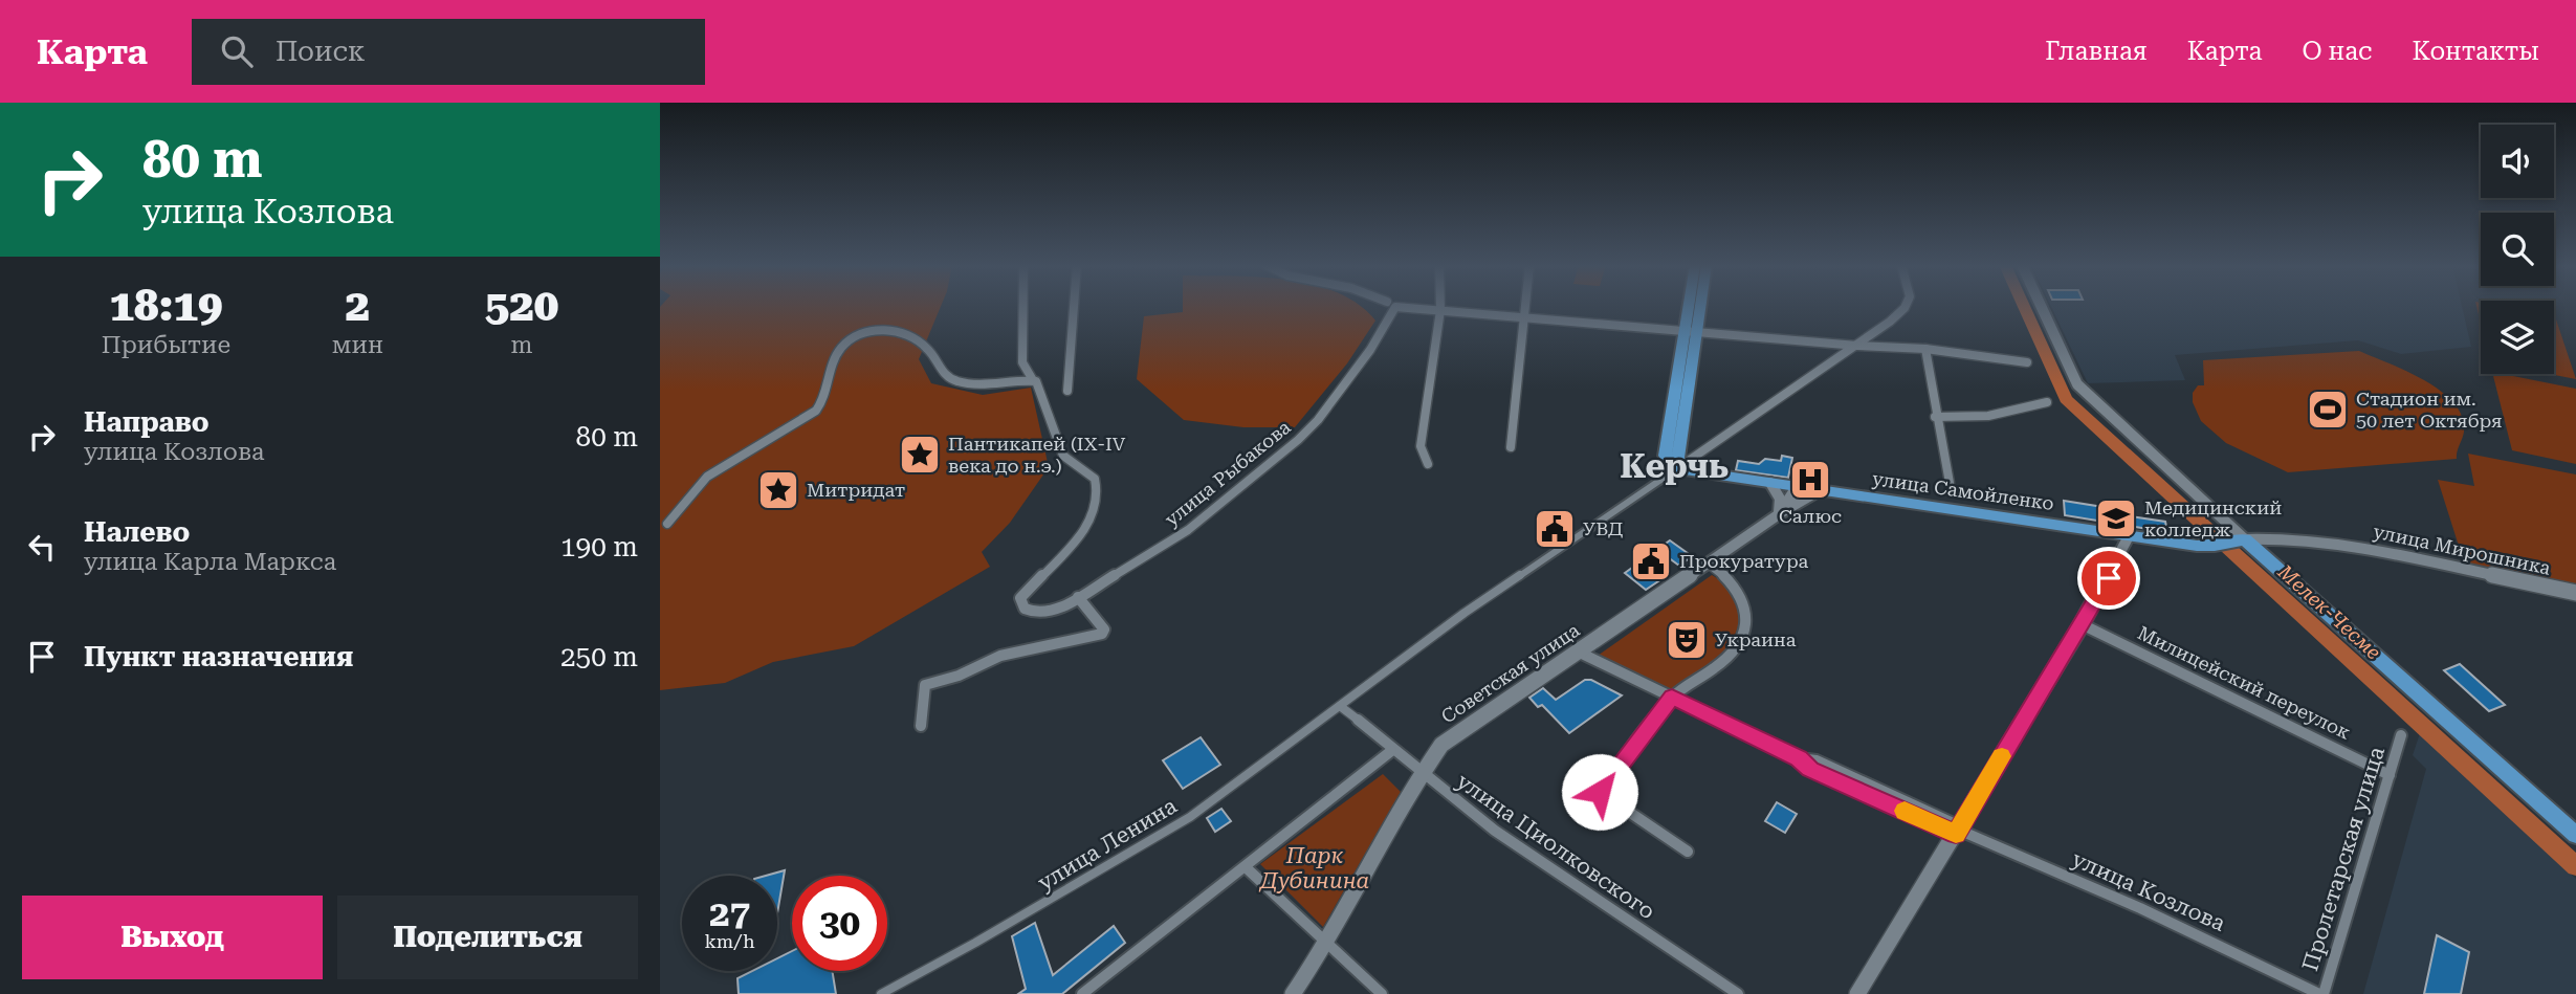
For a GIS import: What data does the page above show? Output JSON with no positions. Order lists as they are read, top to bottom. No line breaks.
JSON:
{"streets":{"main road":["улица Самойленко","улица Мирошника","Советская улица"],"street":["улица Рыбакова","Милицейский переулок","улица Ленина","улица Циолковского","Пролетарская улица","улица Козлова"]},"crossings":[["улица Самойленко","Советская улица"],["улица Самойленко","улица Ленина"],["Советская улица","улица Циолковского"],["Советская улица","улица Козлова"],["Милицейский переулок","Пролетарская улица"],["Пролетарская улица","улица Козлова"]],"districts":["Керчь"],"water":["Мелек-Чесме"],"parks":["Парк Дубинина"],"places":{"sports":["Стадион им. 50 лет Октября"],"place":["Пантикапей (IX-IV века до н.э.)","Митридат"],"hospital":["Салюс"],"school or university":["Медицинский колледж"],"public building":["УВД","Прокуратура"],"theatre":["Украина"]},"page":{"header":"Карта","search":"Поиск","nav":["Главная","Карта","О нас","Контакты"],"turn":["80 m","улица Козлова"],"eta":["18:19","Прибытие","2","мин","520","m"],"list":[{"name":"Направо","note":"улица Козлова","value":"80 m"},{"name":"Налево","note":"улица Карла Маркса","value":"190 m"},{"name":"Пункт назначения","value":"250 m"}],"speed":"27 km/h","limit":"30","buttons":["Выход","Поделиться"]}}
